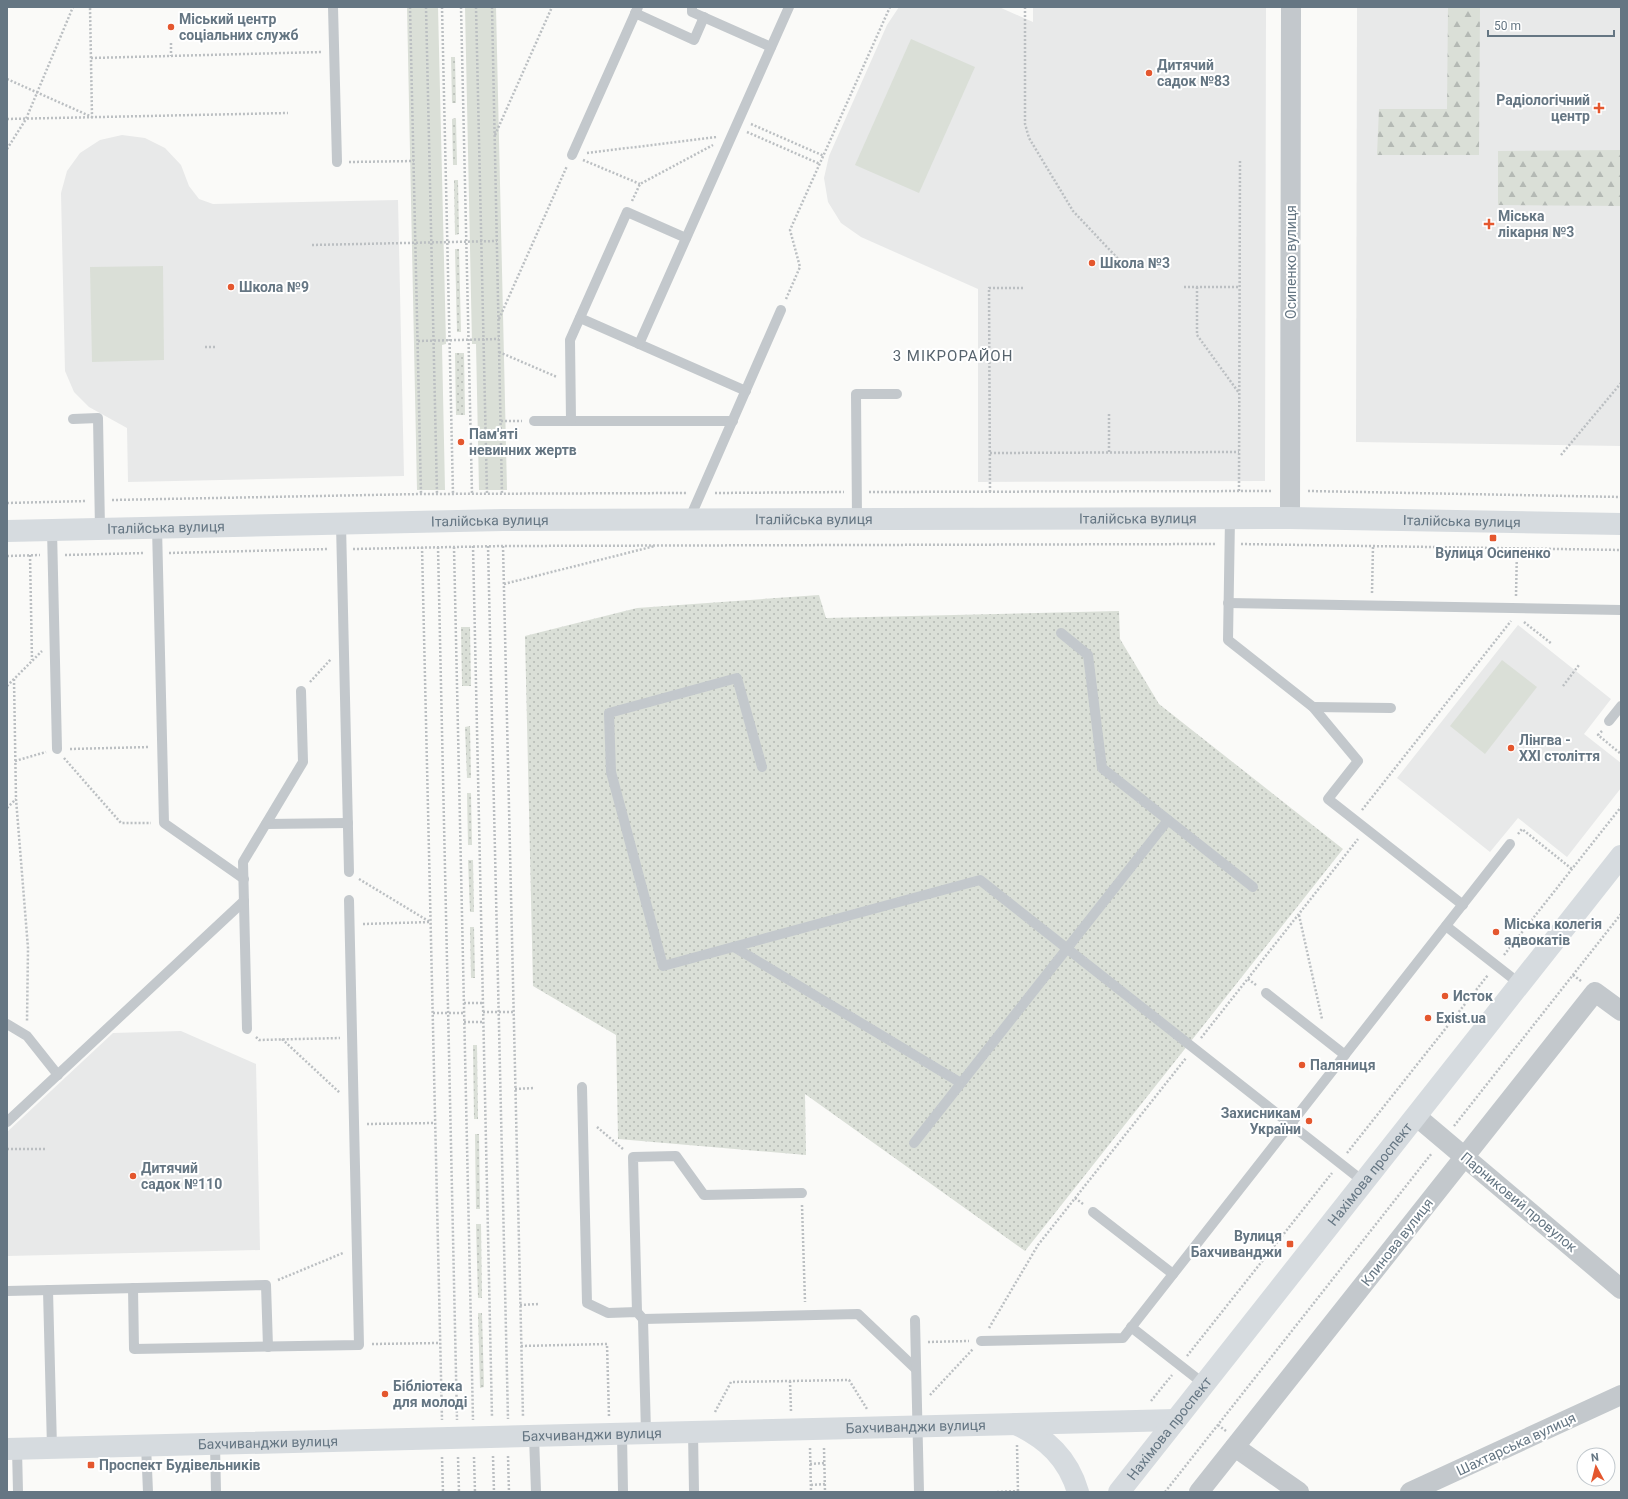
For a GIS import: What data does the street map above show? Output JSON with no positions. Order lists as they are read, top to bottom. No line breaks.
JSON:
{"streets":{"street":["Осипенко вулиця","Італійська вулиця","Нахімова проспект","Парниковий провулок","Клинова вулиця","Бахчиванджи вулиця","Шахтарська вулиця"]},"crossings":[["Осипенко вулиця","Італійська вулиця"],["Нахімова проспект","Парниковий провулок"],["Нахімова проспект","Бахчиванджи вулиця"],["Парниковий провулок","Клинова вулиця"]],"districts":["3 МІКРОРАЙОН"],"places":{"other":["Міський центр соціальних служб","Дитячий садок №83","Школа №3","Школа №9","Пам'яті невинних жертв","Лінгва - XXI століття","Міська колегія адвокатів","Исток","Exist.ua","Паляниця","Захисникам України","Дитячий садок №110","Бібліотека для молоді"],"health":["Радіологічний центр","Міська лікарня №3"],"transit":["Вулиця Осипенко","Вулиця Бахчиванджи","Проспект Будівельників"]},"scale_bar":"50 m","north":"top"}
